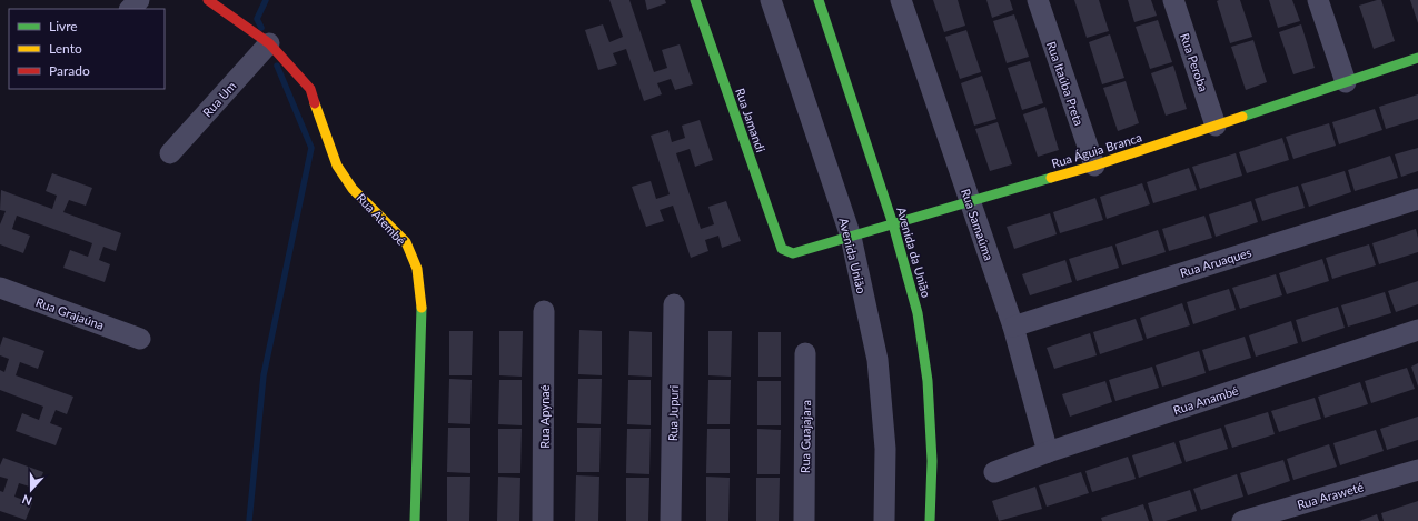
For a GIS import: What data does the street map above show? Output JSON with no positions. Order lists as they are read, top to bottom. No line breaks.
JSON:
{"streets":{"street":["Rua Peroba","Rua Itaúba Preta","Rua Um","Rua Jamandi","Rua Águia Branca","Rua Atembé","Rua Samaúma","Avenida da União","Avenida União","Rua Aruaques","Rua Grajaúna","Rua Anambé","Rua Jupuri","Rua Apynaé","Rua Guajajara","Rua Araweté"]},"crossings":[["Rua Peroba","Rua Águia Branca"],["Rua Itaúba Preta","Rua Águia Branca"],["Rua Um","Rua Atembé"],["Rua Jamandi","Rua Águia Branca"],["Rua Águia Branca","Rua Samaúma"],["Rua Águia Branca","Avenida da União"],["Rua Águia Branca","Avenida União"],["Rua Samaúma","Rua Aruaques"],["Rua Samaúma","Rua Anambé"]],"legend":["Livre","Lento","Parado"],"north":"bottom"}
